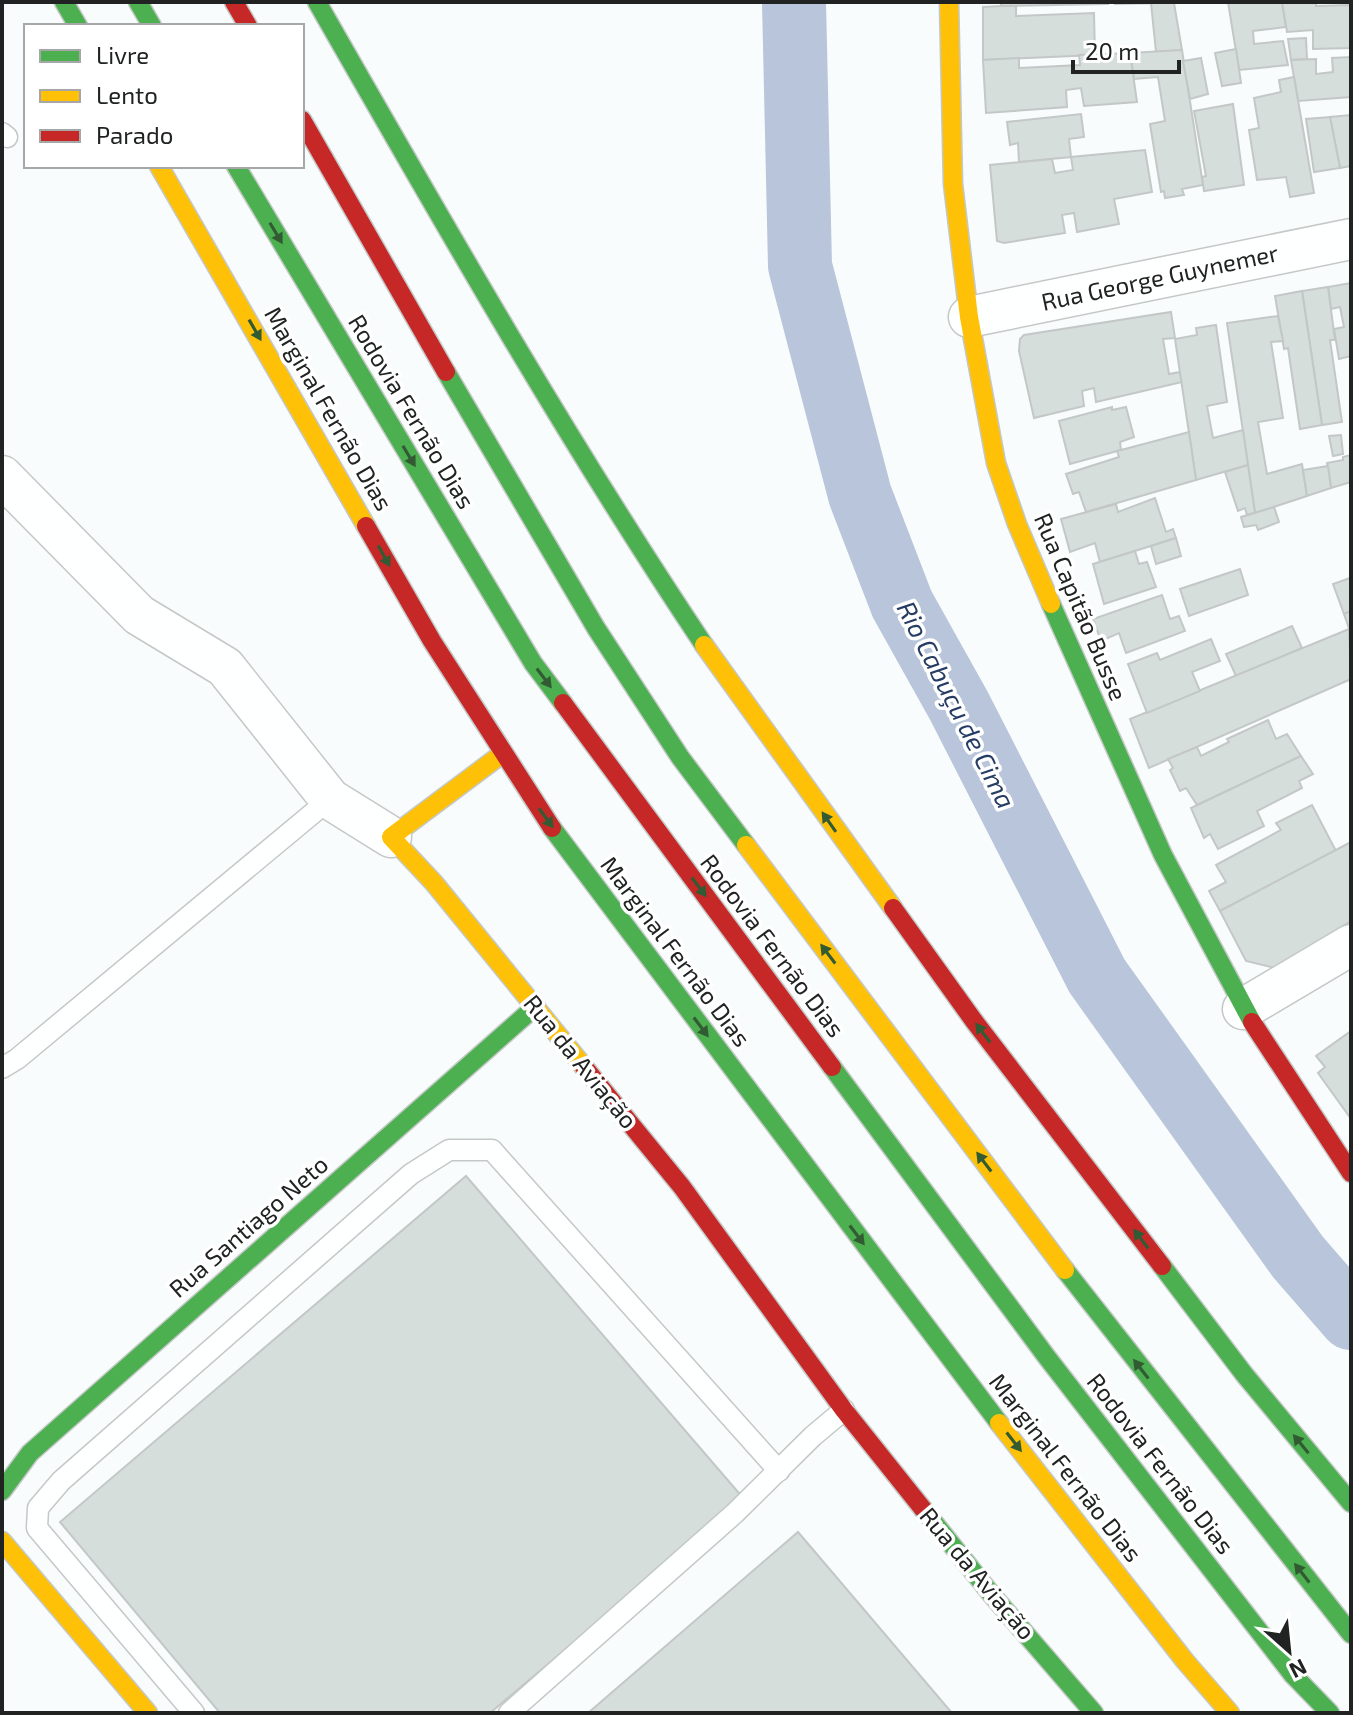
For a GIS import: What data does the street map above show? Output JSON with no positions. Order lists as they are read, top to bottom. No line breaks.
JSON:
{"streets":{"main road":["Marginal Fernão Dias","Rodovia Fernão Dias","Rua Capitão Busse","Rua da Aviação","Rua Santiago Neto"],"street":["Rua George Guynemer"]},"crossings":[["Rua George Guynemer","Rua Capitão Busse"],["Rua da Aviação","Rua Santiago Neto"]],"one_way":["Marginal Fernão Dias"],"water":["Rio Cabuçu de Cima"],"legend":["Livre","Lento","Parado"],"scale_bar":"20 m","north":"bottom right"}
